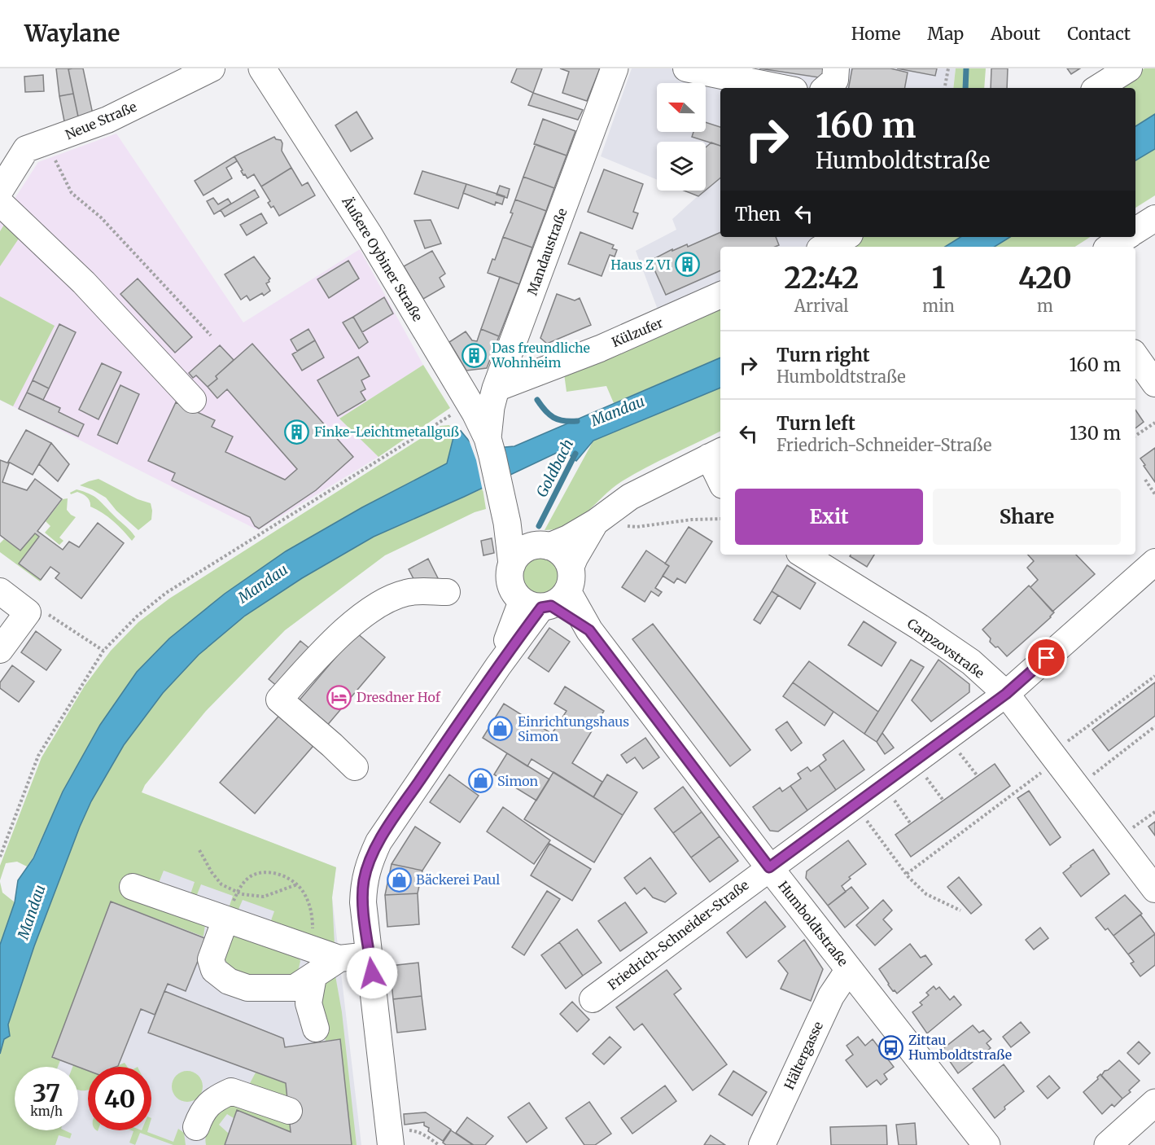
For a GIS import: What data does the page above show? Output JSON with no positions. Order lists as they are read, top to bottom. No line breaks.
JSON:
{"streets":{"main road":["Mandaustraße","Äußere Oybiner Straße","Humboldtstraße"],"street":["Neue Straße","Külzufer","Carpzovstraße","Friedrich-Schneider-Straße","Hältergasse"]},"crossings":[["Mandaustraße","Äußere Oybiner Straße"],["Mandaustraße","Külzufer"],["Mandaustraße","Humboldtstraße"],["Äußere Oybiner Straße","Külzufer"],["Carpzovstraße","Friedrich-Schneider-Straße"],["Humboldtstraße","Friedrich-Schneider-Straße"],["Humboldtstraße","Hältergasse"]],"water":["Mandau","Goldbach"],"places":{"building":["Haus Z VI","Das freundliche Wohnheim","Finke-Leichtmetallguß"],"hotel":["Dresdner Hof"],"shop":["Einrichtungshaus Simon","Simon","Bäckerei Paul"],"bus stop":["Zittau Humboldtstraße"]},"north":"left","page":{"header":"Waylane","nav":["Home","Map","About","Contact"],"turn":["160 m","Humboldtstraße"],"then":"Then","eta":["22:42","Arrival","1","min","420","m"],"list":[{"name":"Turn right","note":"Humboldtstraße","value":"160 m"},{"name":"Turn left","note":"Friedrich-Schneider-Straße","value":"130 m"}],"buttons":["Exit","Share"],"speed":"37 km/h","limit":"40"}}
